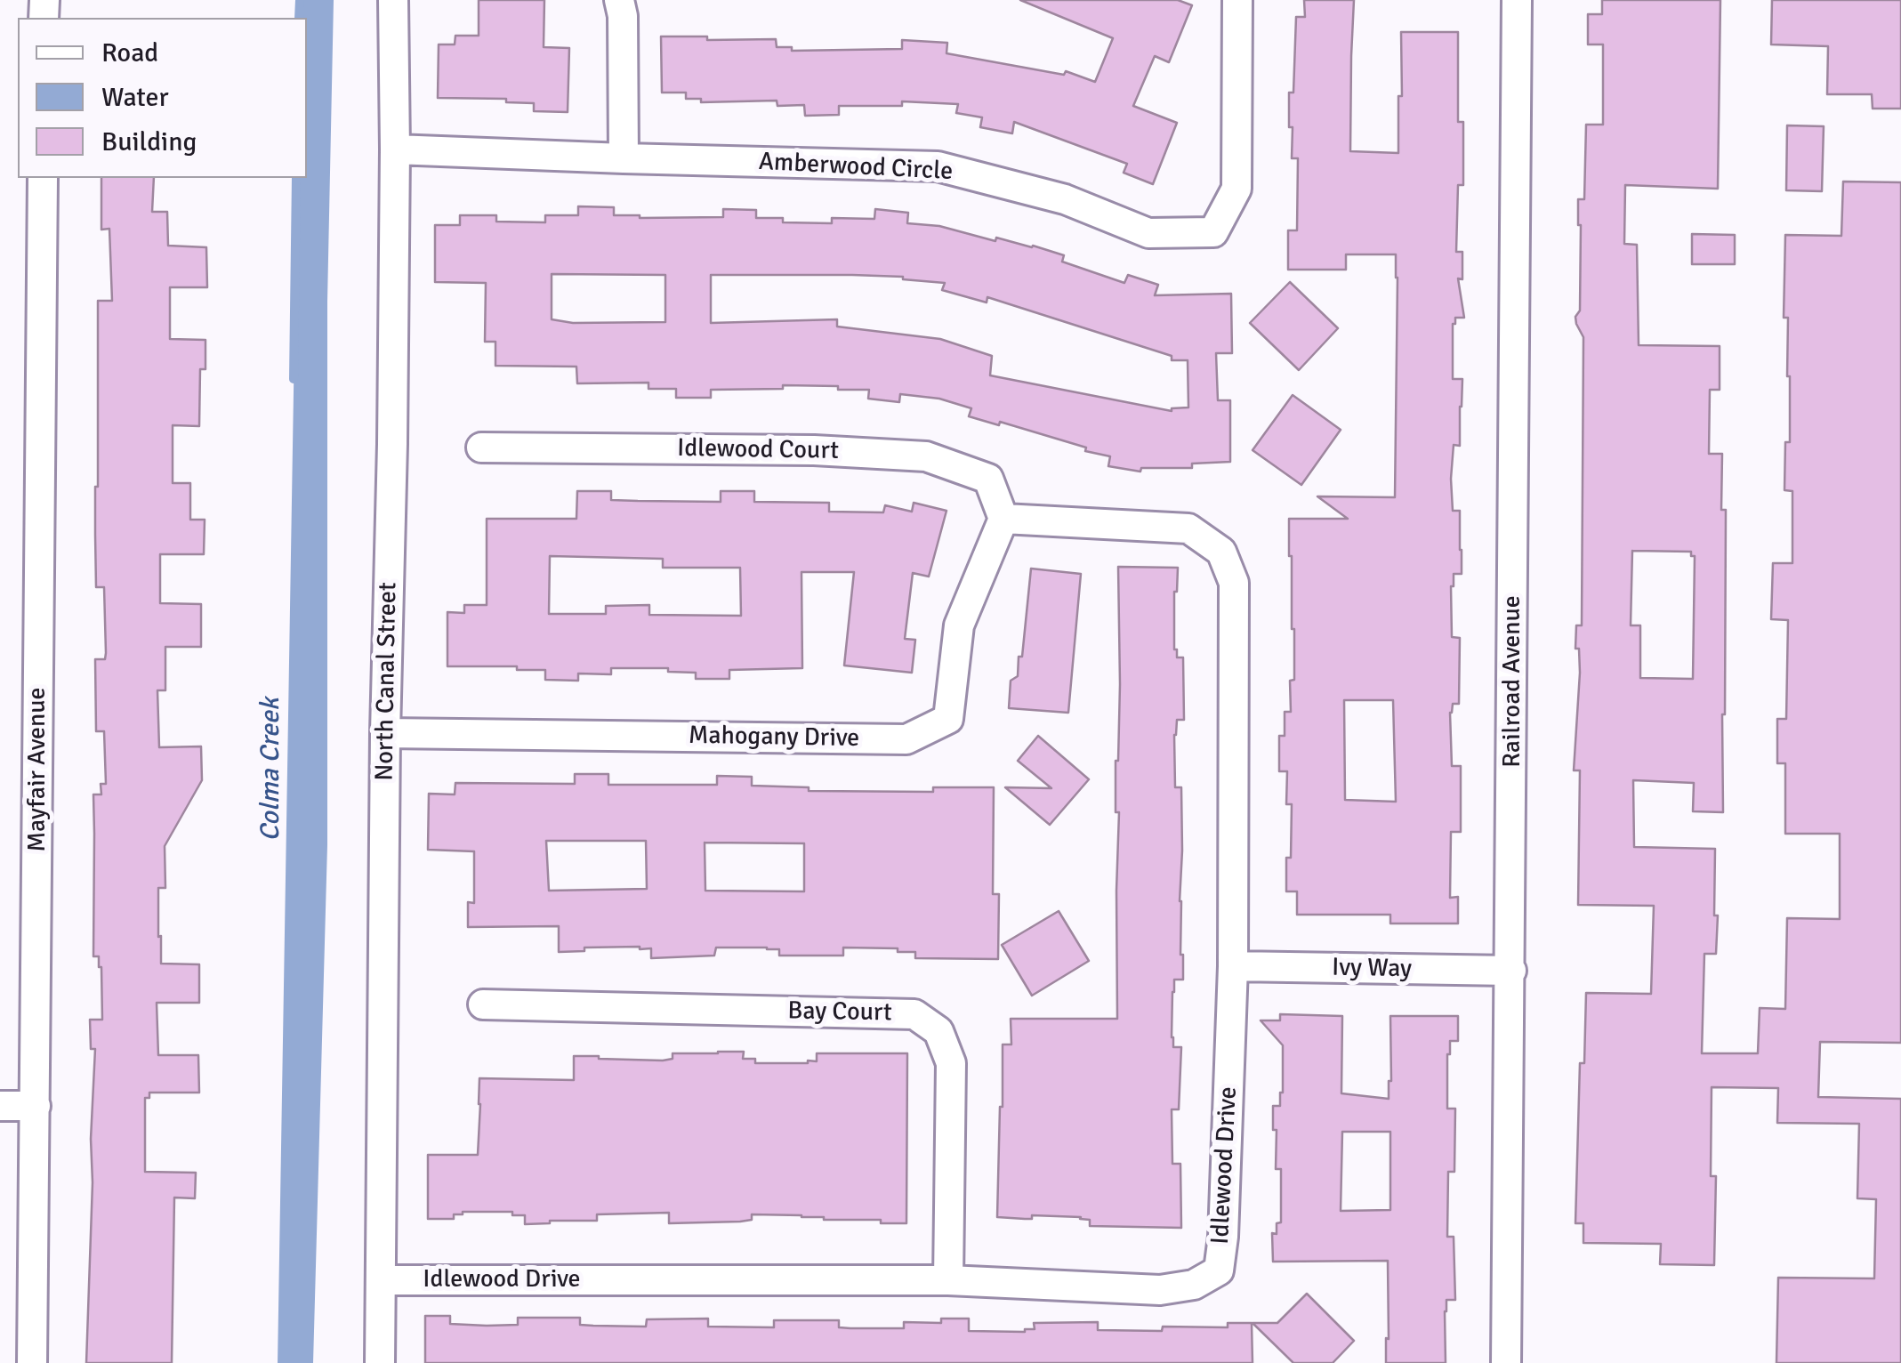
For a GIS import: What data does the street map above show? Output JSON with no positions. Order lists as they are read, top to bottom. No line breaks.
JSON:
{"streets":{"street":["Amberwood Circle","Idlewood Court","North Canal Street","Railroad Avenue","Mahogany Drive","Mayfair Avenue","Ivy Way","Bay Court","Idlewood Drive"]},"crossings":[["Amberwood Circle","North Canal Street"],["Idlewood Court","Mahogany Drive"],["Idlewood Court","Idlewood Drive"],["North Canal Street","Mahogany Drive"],["North Canal Street","Idlewood Drive"],["Railroad Avenue","Ivy Way"],["Mahogany Drive","Idlewood Drive"],["Ivy Way","Idlewood Drive"],["Bay Court","Idlewood Drive"]],"water":["Colma Creek"],"legend":["Road","Water","Building"]}
